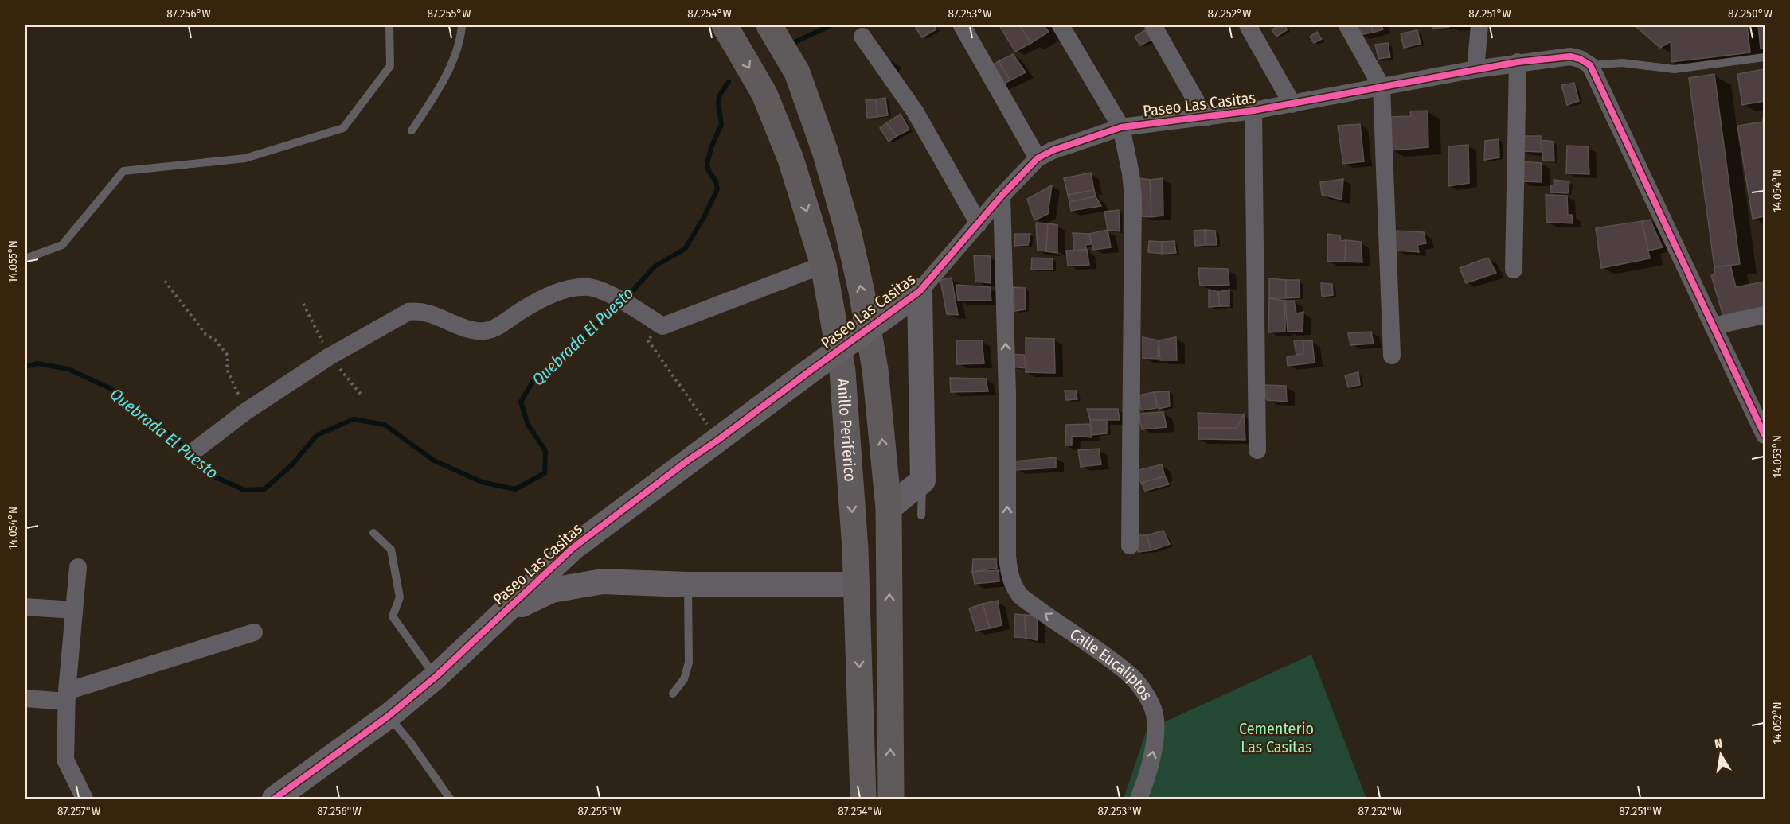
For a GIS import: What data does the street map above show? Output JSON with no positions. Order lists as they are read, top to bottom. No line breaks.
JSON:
{"streets":{"highway":["Anillo Periférico"],"street":["Paseo Las Casitas","Calle Eucaliptos"]},"crossings":[["Paseo Las Casitas","Calle Eucaliptos"]],"water":["Quebrada El Puesto"],"parks":["Cementerio Las Casitas"],"north":"top","coordinates":["87.256°W","87.255°W","87.254°W","87.253°W","87.252°W","87.251°W","87.250°W","14.054°N","14.055°N","14.053°N","14.052°N","87.257°W"]}
